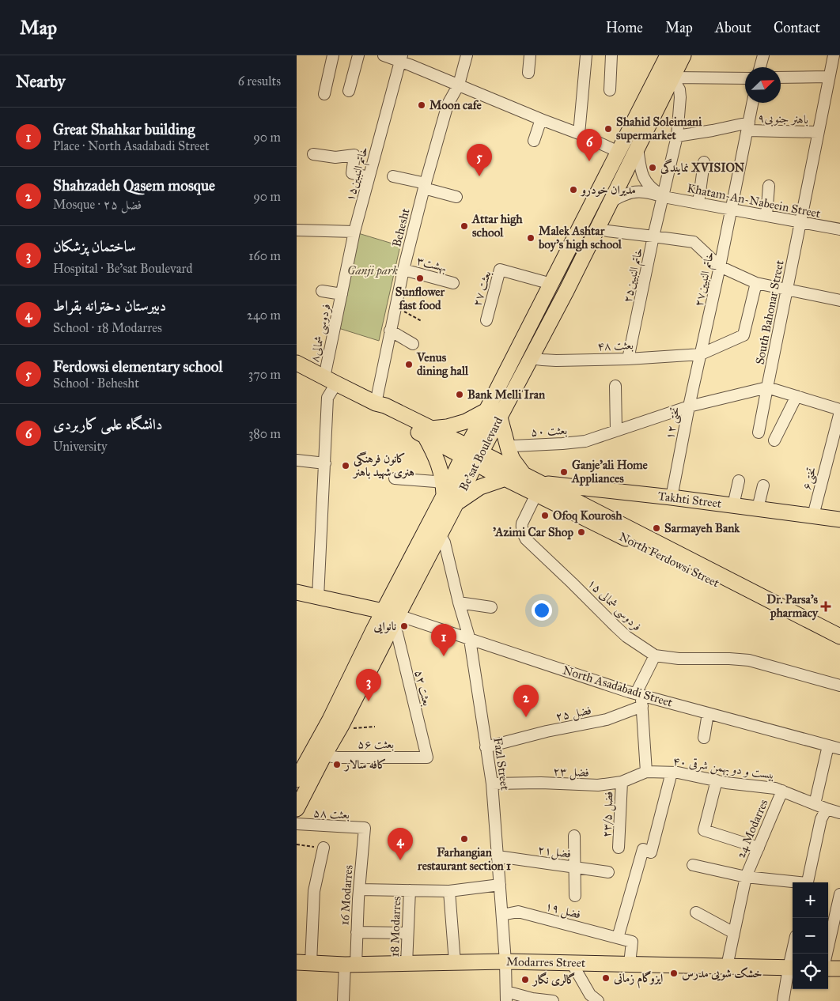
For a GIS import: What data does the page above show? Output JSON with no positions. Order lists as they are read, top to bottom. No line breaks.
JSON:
{"streets":{"main road":["Be'sat Boulevard","Takhti Street","North Ferdowsi Street","Modarres Street"],"street":["باهنر جنوبی۹","خاتم النببین۱۵","Khatam-An-Nabeein Street","Behesht","بهشت۳","خاتم النبیین۲۵","خاتم النبیین۲۷","بعثت ۲۷","South Bahonar Street","فردوسی شمالی۸","بعثت ۴۸","تختی ۱۲","بعثت ۵۰","تختی۶","فردوسی شمالی ۱۵","North Asadabadi Street","بعثت ۵۲","فضل ۲۵","بعثت ۵۶","Fazl Street","بیست و دو بهمن شرقی ۴۰","فضل ۲۳","بعثت ۵۸","فضل ۲۳/۵","24 Modarres","فضل۲۱","16 Modarres","فضل ۱۹","18 Modarres"]},"crossings":[["باهنر جنوبی۹","خاتم النبیین۲۵"],["باهنر جنوبی۹","خاتم النبیین۲۷"],["باهنر جنوبی۹","South Bahonar Street"],["خاتم النببین۱۵","فردوسی شمالی۸"],["Khatam-An-Nabeein Street","خاتم النبیین۲۵"],["Khatam-An-Nabeein Street","خاتم النبیین۲۷"],["Khatam-An-Nabeein Street","South Bahonar Street"],["Khatam-An-Nabeein Street","Be'sat Boulevard"],["Behesht","بهشت۳"],["خاتم النبیین۲۵","بعثت ۴۸"],["خاتم النبیین۲۵","Be'sat Boulevard"],["خاتم النبیین۲۷","بعثت ۴۸"],["خاتم النبیین۲۷","تختی ۱۲"],["بعثت ۲۷","Be'sat Boulevard"],["بعثت ۴۸","تختی ۱۲"],["بعثت ۴۸","Be'sat Boulevard"],["تختی ۱۲","Takhti Street"],["Be'sat Boulevard","North Ferdowsi Street"],["Be'sat Boulevard","North Asadabadi Street"],["Be'sat Boulevard","بعثت ۵۲"],["Be'sat Boulevard","بعثت ۵۶"],["Be'sat Boulevard","Fazl Street"],["تختی۶","Takhti Street"],["Takhti Street","North Ferdowsi Street"],["Takhti Street","فردوسی شمالی ۱۵"],["North Ferdowsi Street","فردوسی شمالی ۱۵"],["North Asadabadi Street","بعثت ۵۲"],["North Asadabadi Street","Fazl Street"],["بعثت ۵۲","بعثت ۵۶"],["فضل ۲۵","Fazl Street"],["Fazl Street","فضل ۲۳"],["Fazl Street","فضل۲۱"],["Fazl Street","فضل ۱۹"],["Fazl Street","Modarres Street"],["بیست و دو بهمن شرقی ۴۰","فضل ۲۳"],["بیست و دو بهمن شرقی ۴۰","24 Modarres"],["فضل ۲۳","فضل ۲۳/۵"],["بعثت ۵۸","16 Modarres"],["24 Modarres","Modarres Street"],["16 Modarres","Modarres Street"],["فضل ۱۹","Modarres Street"],["18 Modarres","Modarres Street"]],"parks":["Ganji park"],"places":{"other":["Moon cafe","Shahid Soleimani supermarket","نمایندگی XVISION","مدیران خودرو","Attar high school","Malek Ashtar boy's high school","Sunflower fast food","Venus dining hall","Bank Melli Iran","کانون فرهنگی هنری شهید باهنر","Ganje'ali Home Appliances","Ofoq Kourosh","Sarmayeh Bank","'Azimi Car Shop","نانوایی","کافه سالار","Farhangian restaurant section 1","خشک شویی مدرس","ایزوگام زمانی","گالری نگار"],"health":["Dr. Parsa's pharmacy"]},"north":"top right","page":{"header":"Map","nav":["Home","Map","About","Contact"],"heading":["Nearby","6 results"],"list":[{"mark":"1","name":"Great Shahkar building","note":"Place · North Asadabadi Street","value":"90 m"},{"mark":"2","name":"Shahzadeh Qasem mosque","note":"Mosque · فضل ۲۵","value":"90 m"},{"mark":"3","name":"ساختمان پزشکان","note":"Hospital · Be'sat Boulevard","value":"160 m"},{"mark":"4","name":"دبیرستان دخترانه بقراط","note":"School · 18 Modarres","value":"240 m"},{"mark":"5","name":"Ferdowsi elementary school","note":"School · Behesht","value":"370 m"},{"mark":"6","name":"دانشگاه علمی کاربردی","note":"University","value":"380 m"}],"pins":["6","5","1","3","2","4"],"map_buttons":["+","−"]}}
